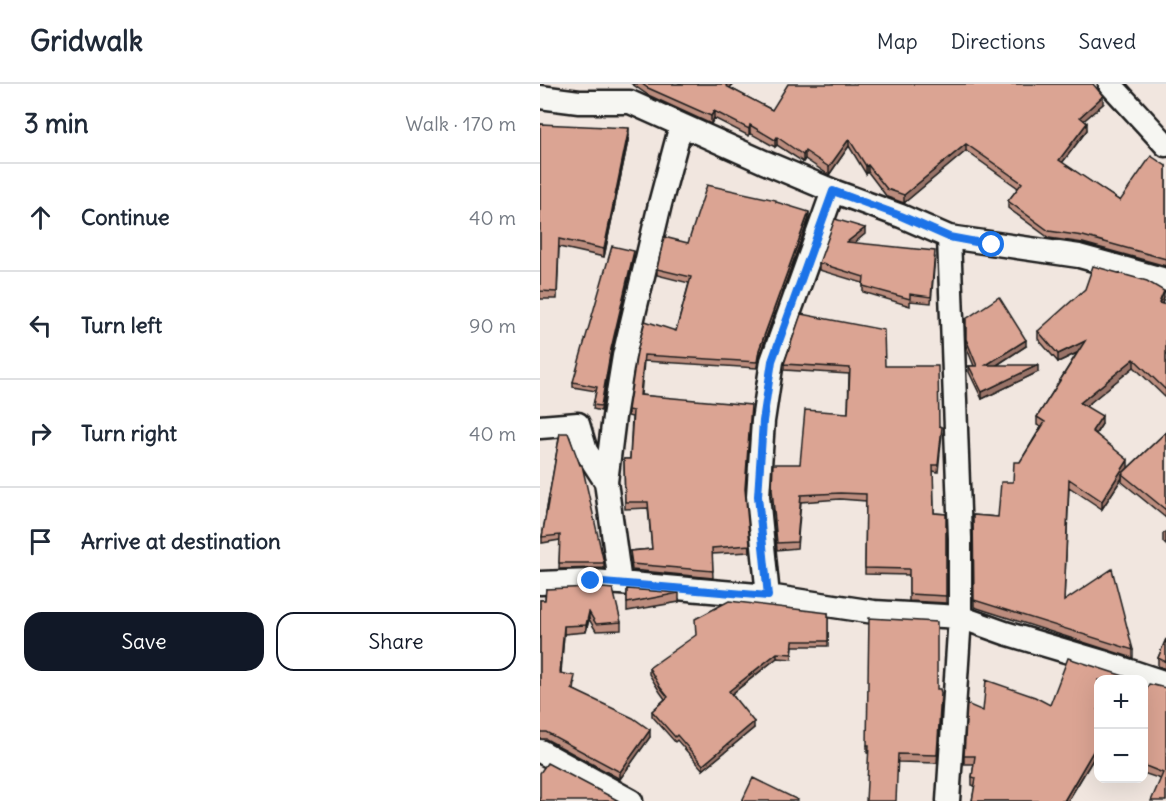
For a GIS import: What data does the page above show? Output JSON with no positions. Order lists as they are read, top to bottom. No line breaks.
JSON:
{"page":{"header":"Gridwalk","nav":["Map","Directions","Saved"],"heading":["3 min","Walk · 170 m"],"list":[["Continue","40 m"],["Turn left","90 m"],["Turn right","40 m"],"Arrive at destination"],"buttons":["Save","Share"],"map_buttons":["+","−"]}}
